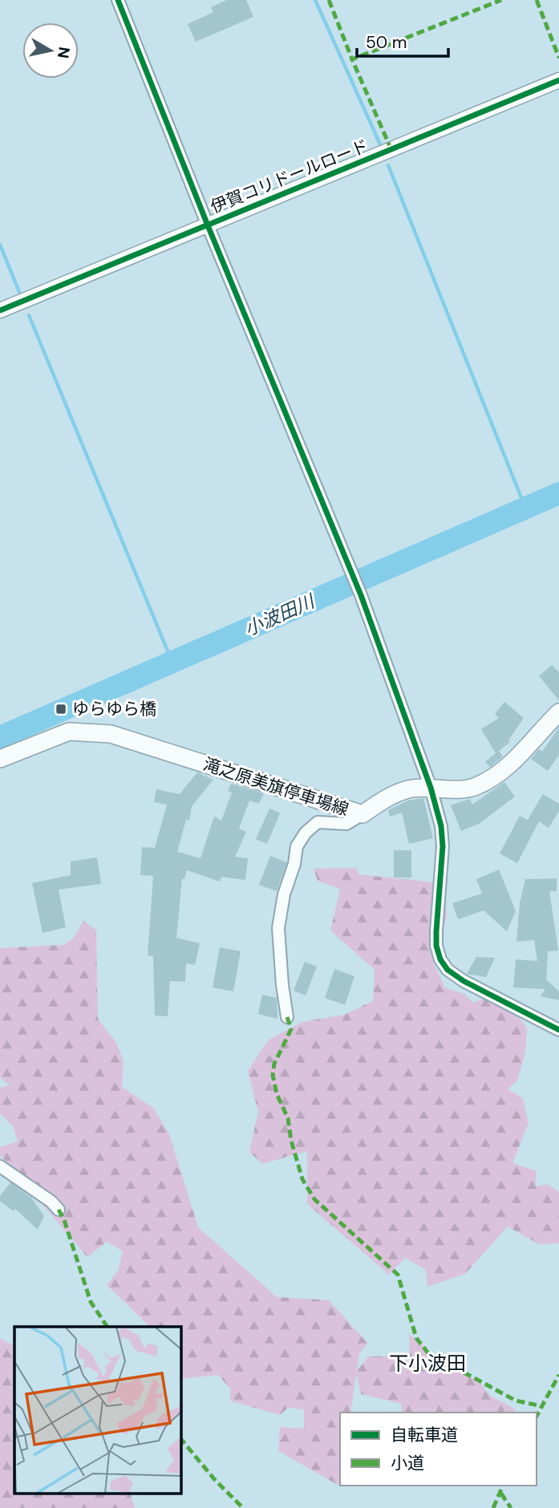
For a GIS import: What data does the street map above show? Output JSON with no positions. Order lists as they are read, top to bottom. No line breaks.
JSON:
{"streets":{"main road":["滝之原美旗停車場線"],"street":["伊賀コリドールロード"]},"districts":["下小波田"],"water":["小波田川"],"places":{"transit":["ゆらゆら橋"]},"legend":["自転車道","小道"],"scale_bar":"50 m","north":"right"}
